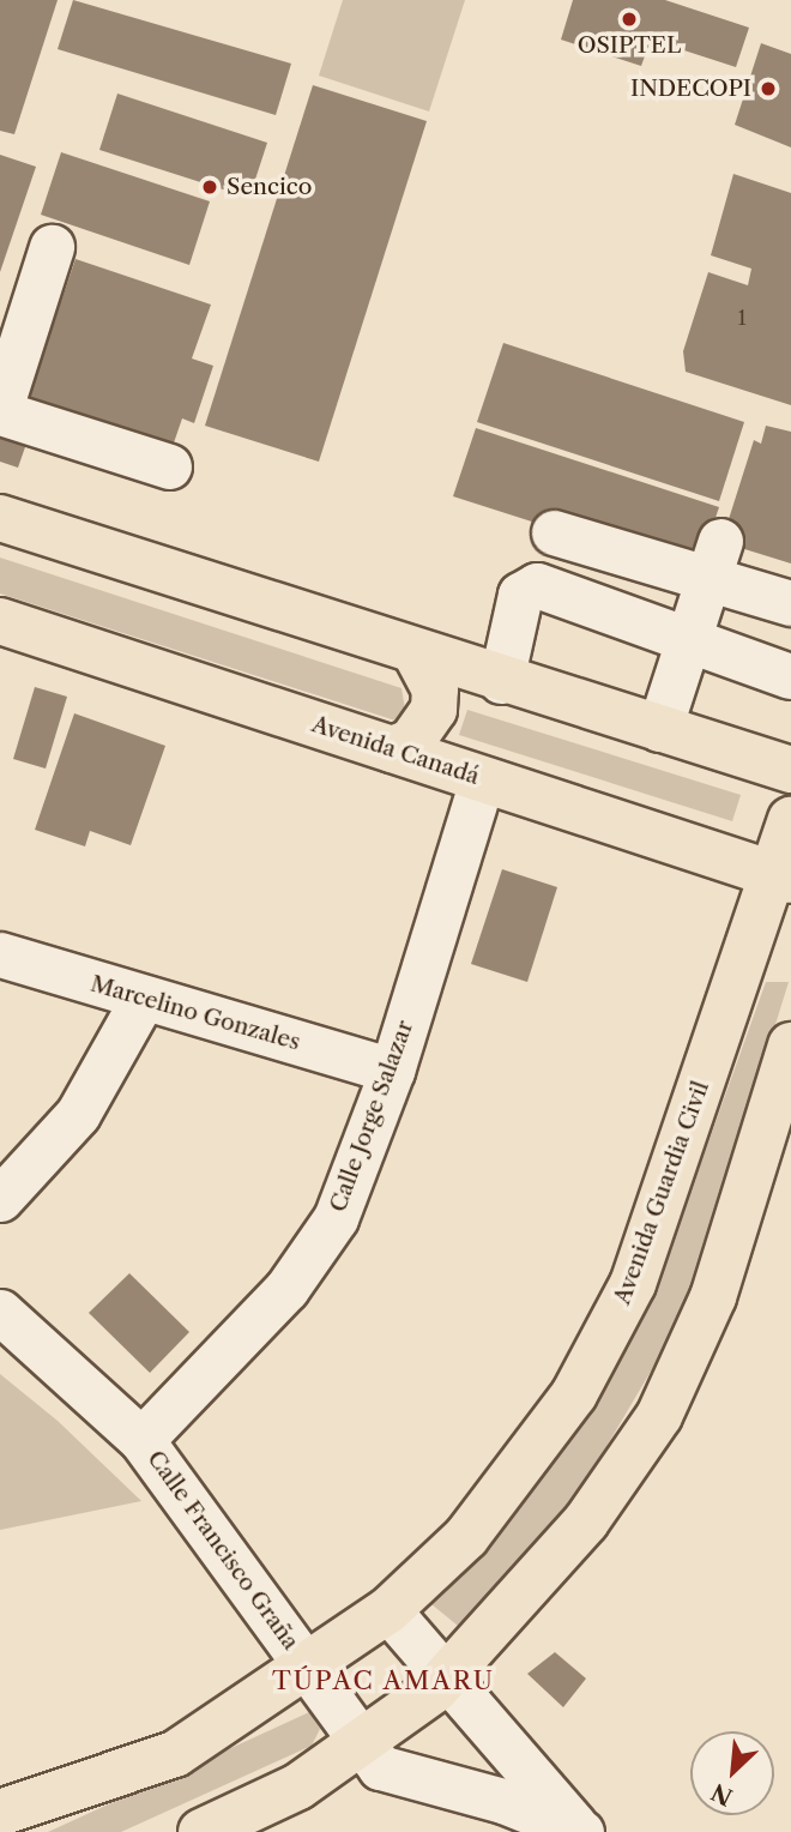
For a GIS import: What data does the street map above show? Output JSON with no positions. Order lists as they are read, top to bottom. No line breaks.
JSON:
{"streets":{"main road":["Avenida Canadá","Avenida Guardia Civil"],"street":["Marcelino Gonzales","Calle Jorge Salazar","Calle Francisco Graña"]},"crossings":[["Avenida Canadá","Calle Jorge Salazar"],["Avenida Canadá","Avenida Guardia Civil"],["Marcelino Gonzales","Calle Jorge Salazar"],["Calle Jorge Salazar","Calle Francisco Graña"],["Avenida Guardia Civil","Calle Francisco Graña"]],"districts":["TÚPAC AMARU"],"places":["OSIPTEL","INDECOPI","Sencico"],"house_numbers":["1"],"north":"bottom left"}
